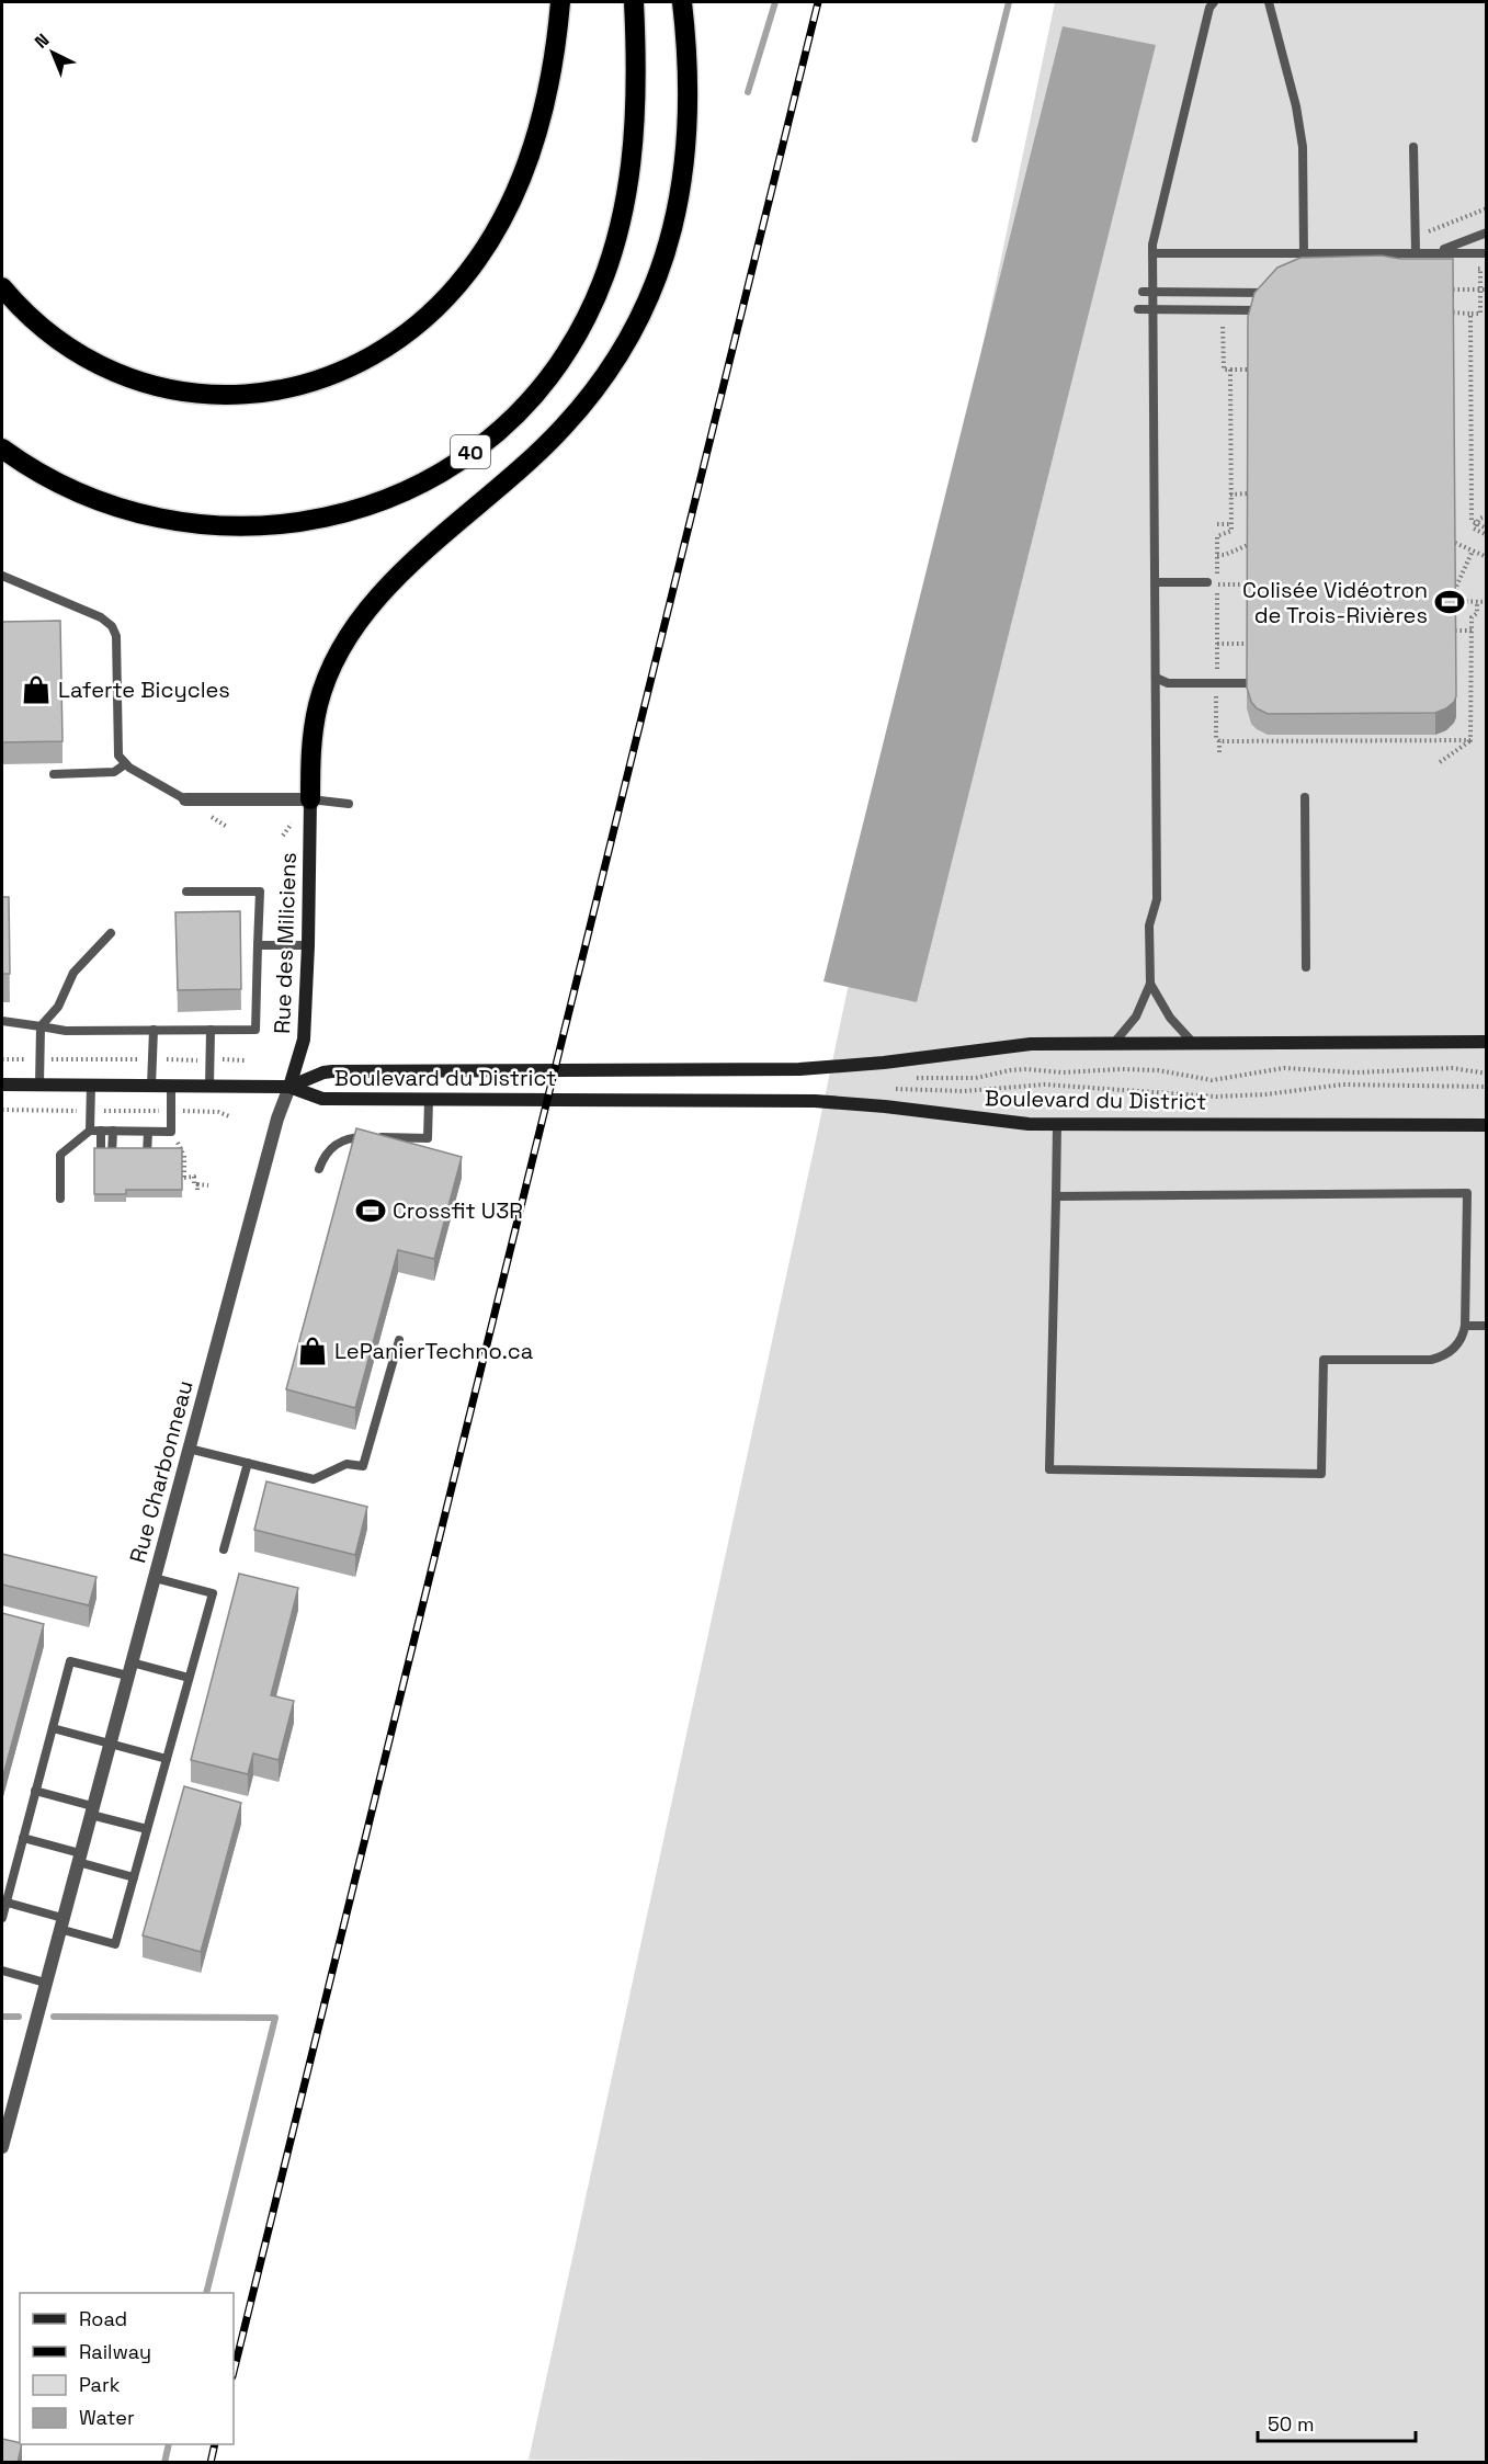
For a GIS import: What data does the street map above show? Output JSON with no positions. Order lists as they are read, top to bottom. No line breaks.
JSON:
{"streets":{"highway":["40"],"street":["Rue des Miliciens","Boulevard du District","Rue Charbonneau"]},"crossings":[["Rue des Miliciens","Boulevard du District"],["Rue des Miliciens","Rue Charbonneau"],["Boulevard du District","Rue Charbonneau"]],"places":{"sports":["Colisée Vidéotron de Trois-Rivières","Crossfit U3R"],"shop":["Laferte Bicycles","LePanierTechno.ca"]},"legend":["Road","Railway","Park","Water"],"scale_bar":"50 m","north":"top left"}
